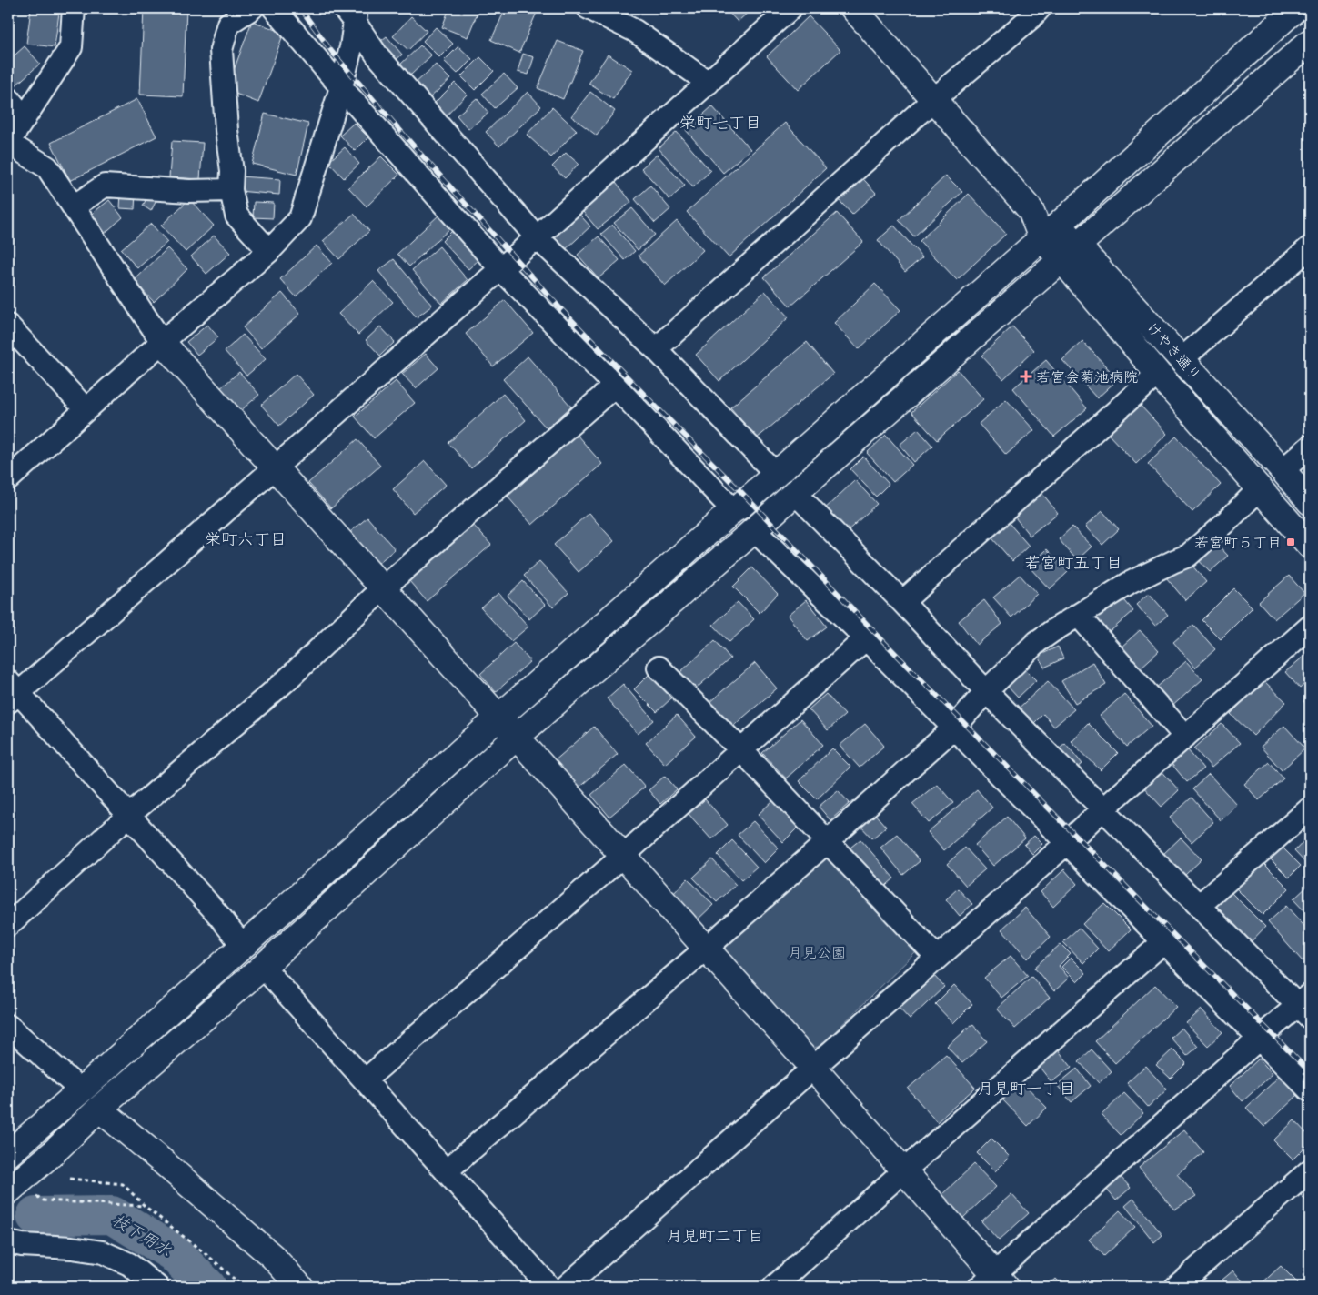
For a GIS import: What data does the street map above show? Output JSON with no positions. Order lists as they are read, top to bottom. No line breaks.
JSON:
{"streets":{"street":["けやき通り"]},"districts":["栄町七丁目","栄町六丁目","若宮町五丁目","月見町一丁目","月見町二丁目"],"water":["枝下用水"],"parks":["月見公園"],"places":{"health":["若宮会菊池病院"],"transit":["若宮町５丁目"]}}
